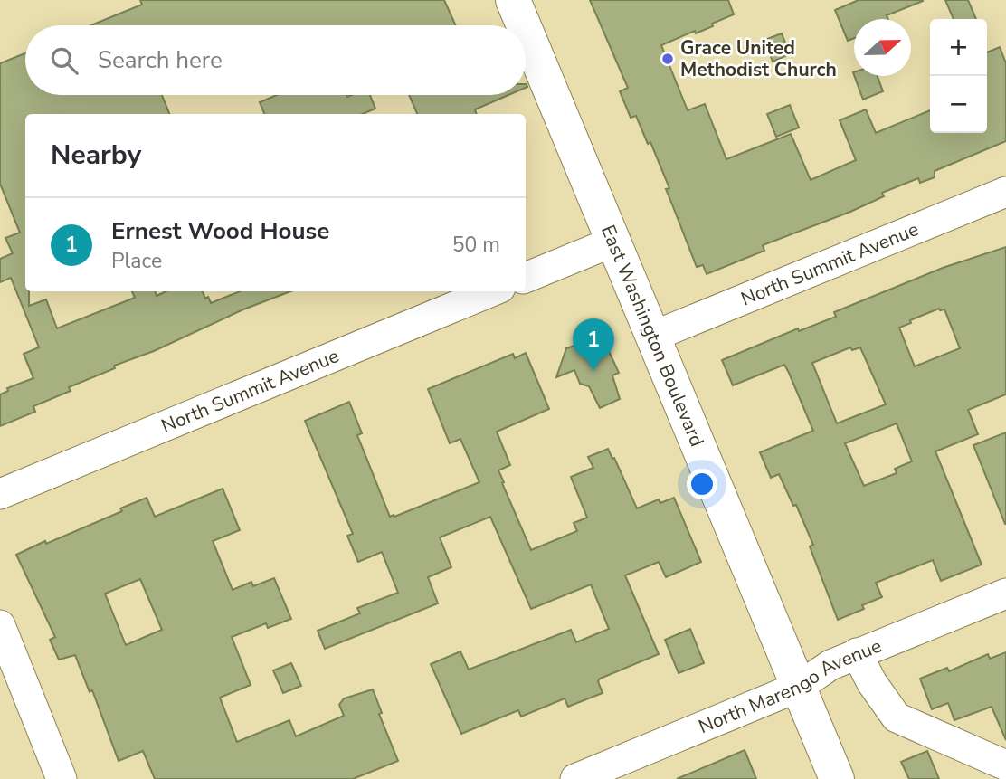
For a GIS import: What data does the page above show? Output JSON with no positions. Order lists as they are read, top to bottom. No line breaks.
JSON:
{"streets":{"main road":["East Washington Boulevard"],"street":["North Summit Avenue","North Marengo Avenue"]},"crossings":[["North Summit Avenue","East Washington Boulevard"],["East Washington Boulevard","North Marengo Avenue"]],"places":["Grace United Methodist Church"],"north":"right","page":{"map_buttons":["+","−"],"search":"Search here","heading":"Nearby","list":[{"mark":"1","name":"Ernest Wood House","note":"Place","value":"50 m"}],"pins":"1"}}
